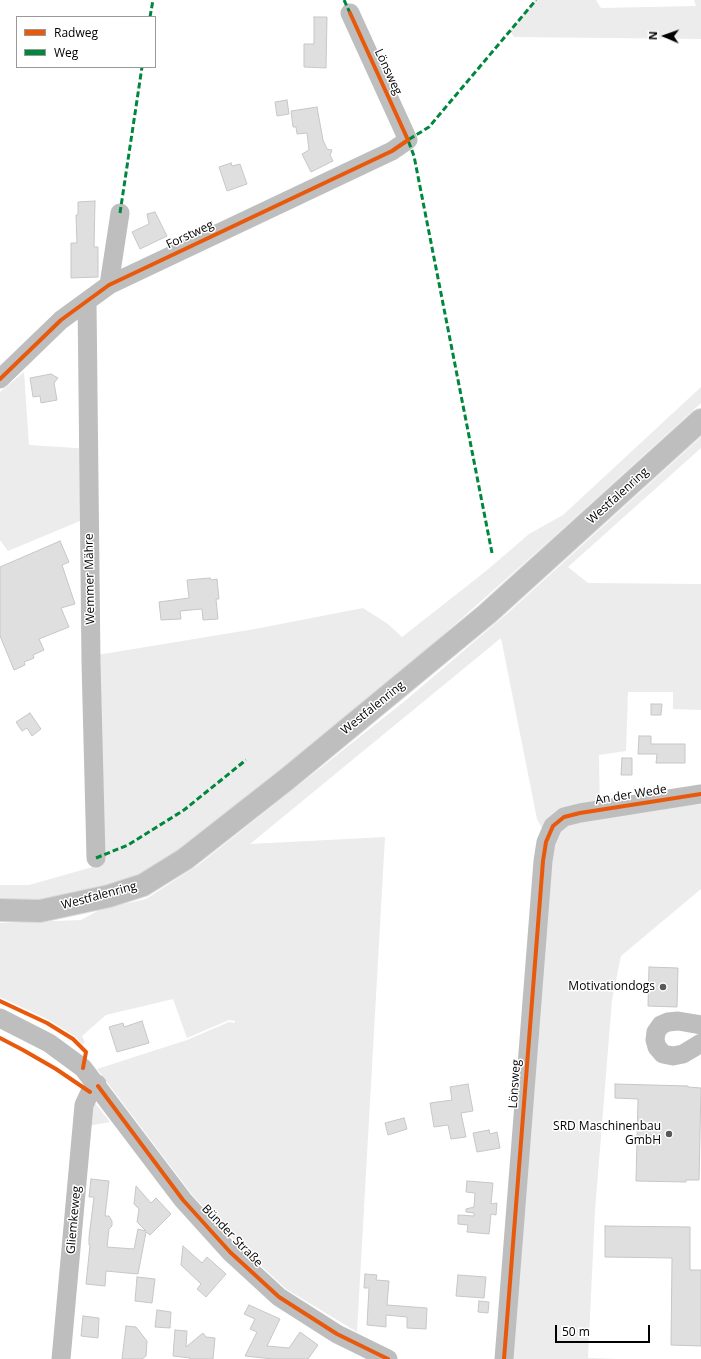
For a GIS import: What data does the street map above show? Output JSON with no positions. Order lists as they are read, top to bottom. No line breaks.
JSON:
{"streets":{"main road":["Westfalenring"],"street":["Lönsweg","Forstweg","Wemmer Mähre","An der Wede","Gliemkeweg","Bünder Straße"]},"crossings":[["Lönsweg","Forstweg"],["Lönsweg","An der Wede"],["Forstweg","Wemmer Mähre"],["Gliemkeweg","Bünder Straße"]],"places":["Motivationdogs","SRD Maschinenbau GmbH"],"legend":["Radweg","Weg"],"scale_bar":"50 m","north":"left"}
